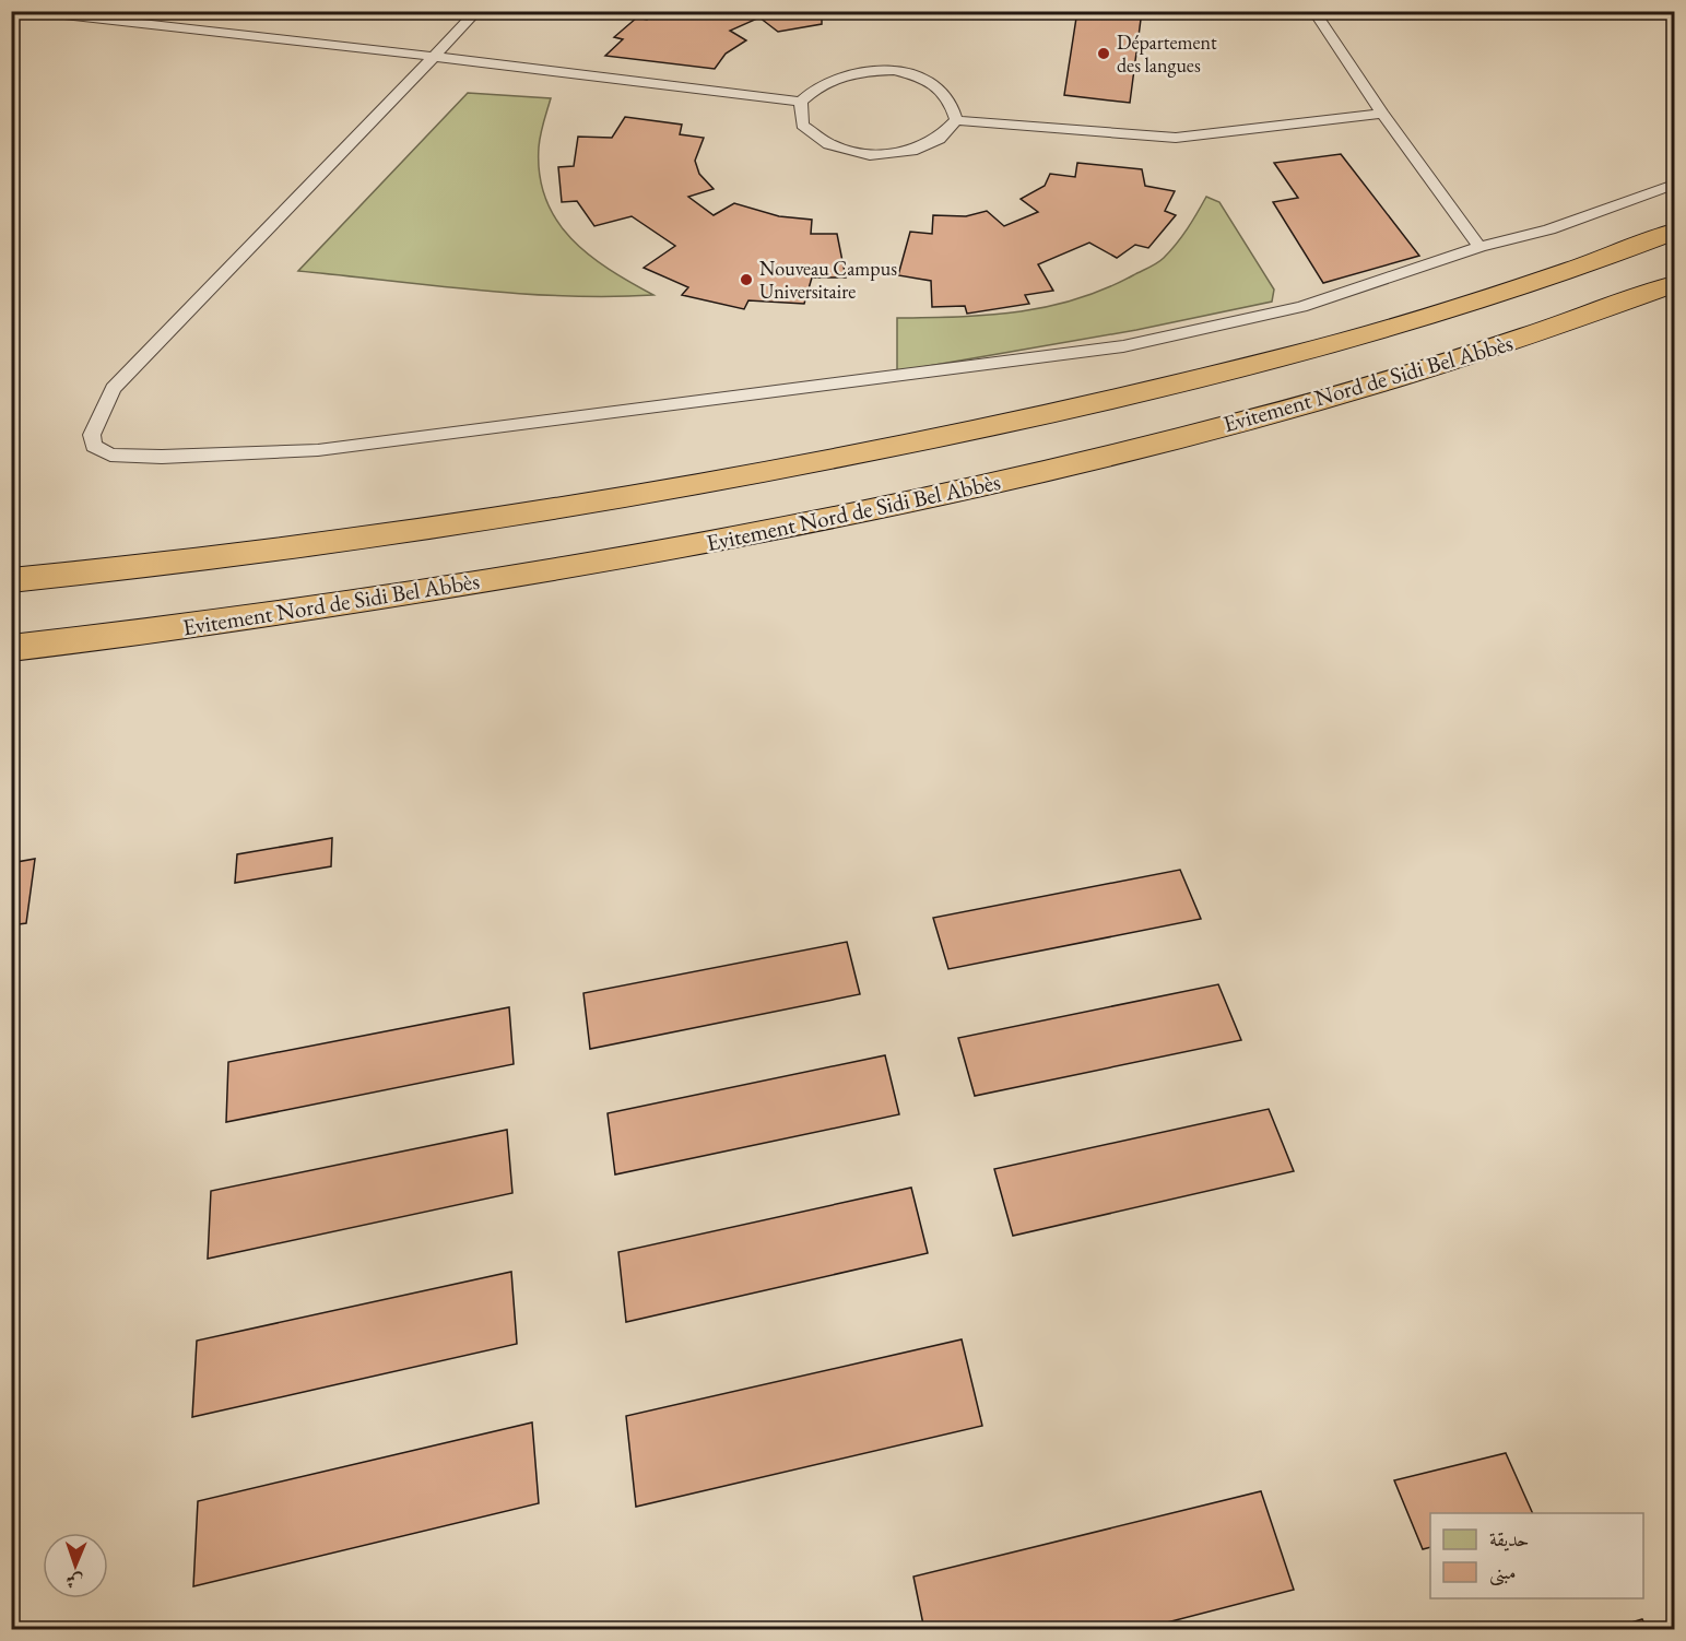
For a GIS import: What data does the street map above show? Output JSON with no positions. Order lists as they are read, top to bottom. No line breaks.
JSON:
{"streets":{"highway":["Evitement Nord de Sidi Bel Abbès"]},"places":["Département des langues","Nouveau Campus Universitaire"],"legend":["حديقة","مبنى"],"north":"bottom"}
